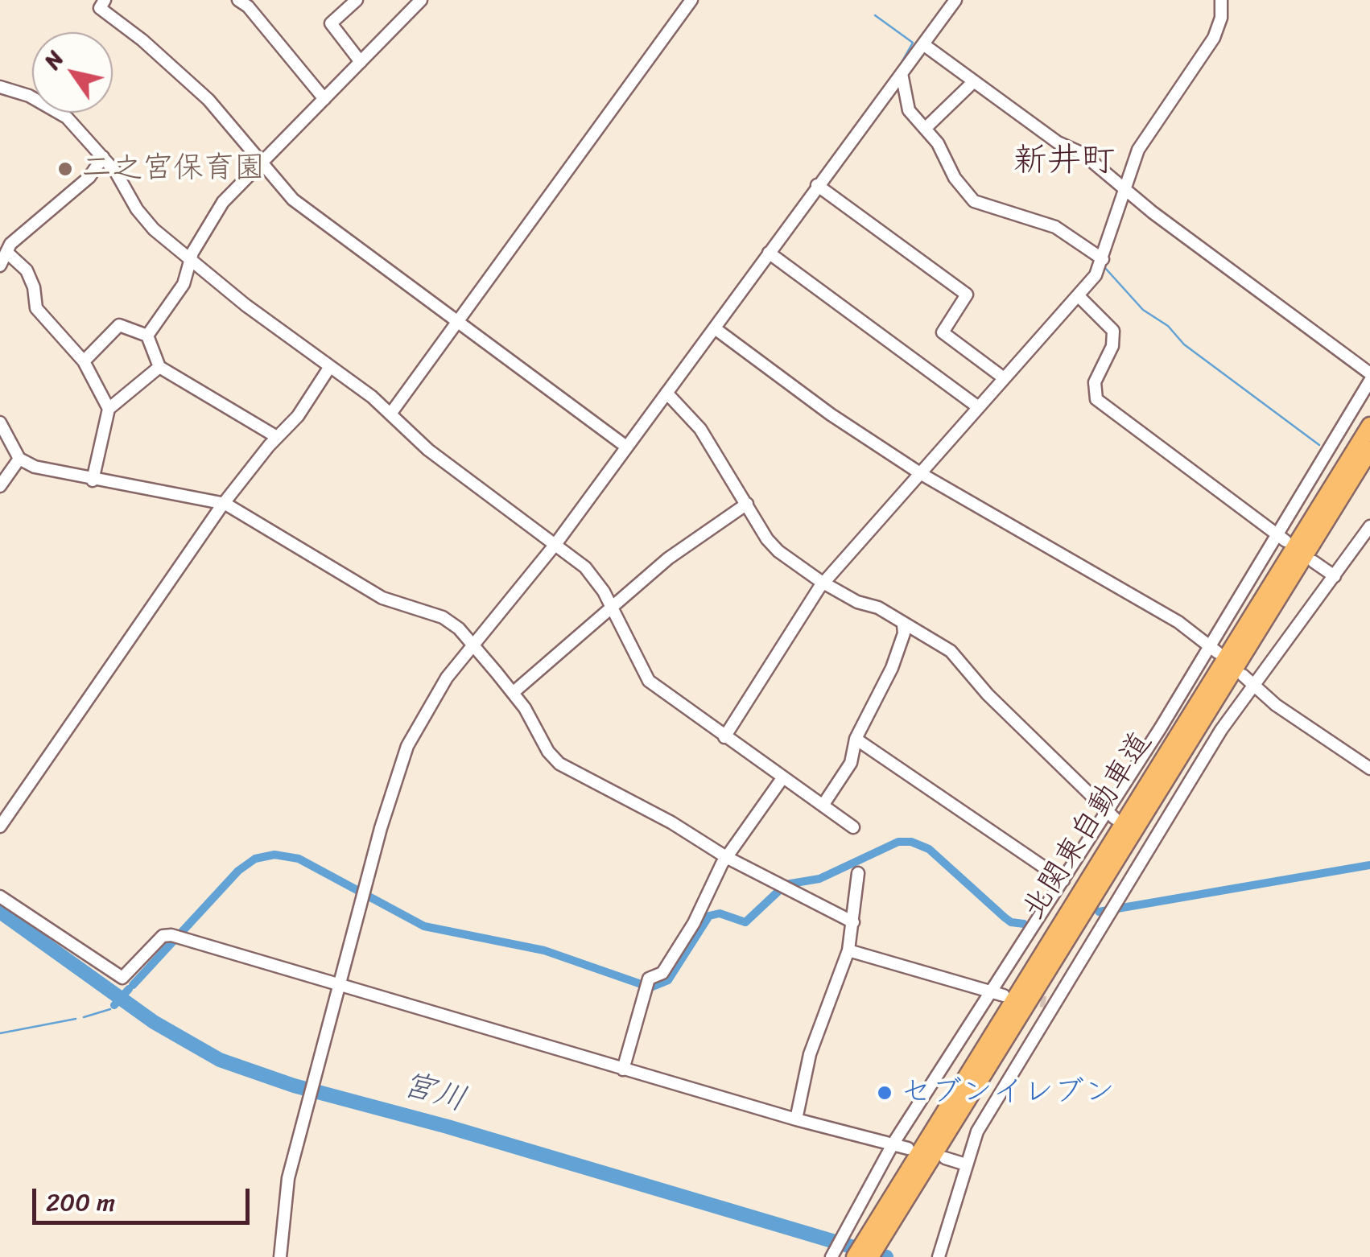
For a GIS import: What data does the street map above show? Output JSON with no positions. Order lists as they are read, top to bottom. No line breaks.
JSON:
{"streets":{"highway":["北関東自動車道"]},"districts":["新井町"],"water":["宮川"],"places":["二之宮保育園","セブンイレブン"],"scale_bar":"200 m","north":"top left"}
